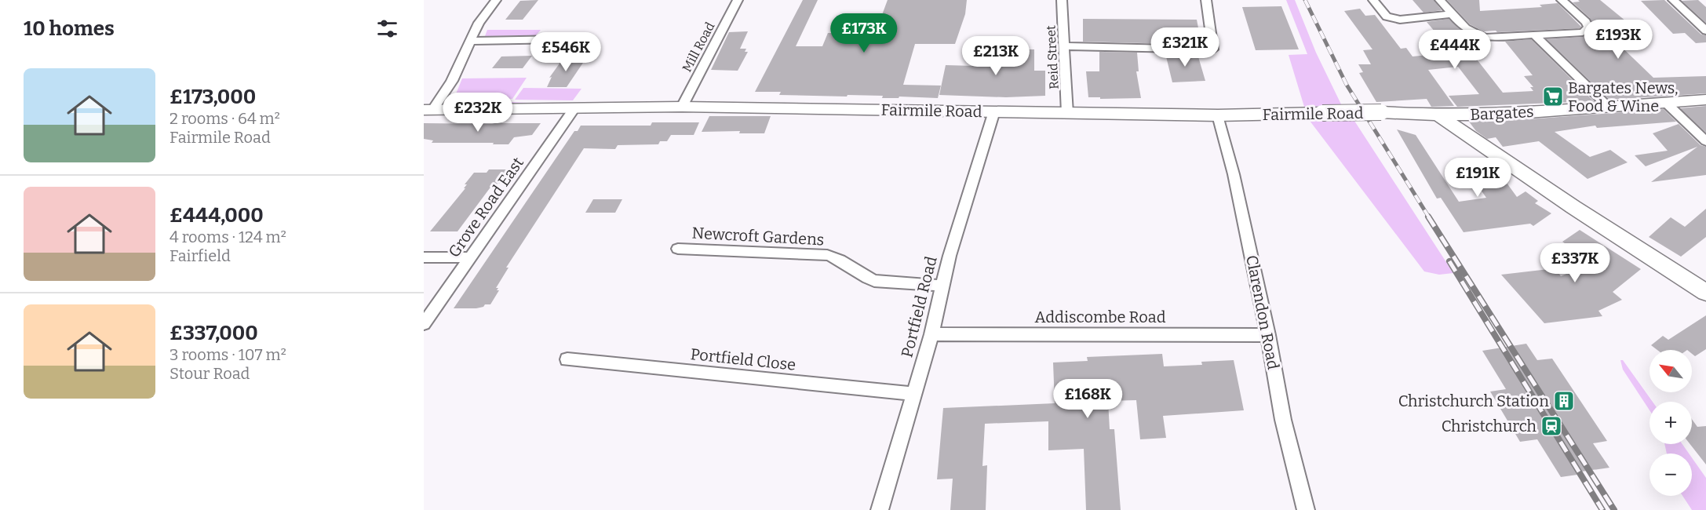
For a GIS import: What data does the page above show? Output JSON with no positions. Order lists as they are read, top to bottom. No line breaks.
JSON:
{"streets":{"main road":["Fairmile Road","Bargates"],"street":["Mill Road","Reid Street","Grove Road East","Newcroft Gardens","Portfield Road","Clarendon Road","Addiscombe Road","Portfield Close"]},"crossings":[["Mill Road","Fairmile Road"],["Reid Street","Fairmile Road"],["Fairmile Road","Bargates"],["Fairmile Road","Grove Road East"],["Fairmile Road","Portfield Road"],["Fairmile Road","Clarendon Road"],["Newcroft Gardens","Portfield Road"],["Portfield Road","Addiscombe Road"],["Portfield Road","Portfield Close"],["Clarendon Road","Addiscombe Road"]],"places":{"supermarket":["Bargates News, Food & Wine"],"building":["Christchurch Station"],"station":["Christchurch"]},"north":"top left","page":{"heading":"10 homes","price":["£173K","£193K","£321K","£444K","£546K","£213K","£232K","£191K","£337K","£168K"],"list":[{"name":"£173,000","note":"2 rooms · 64 m² · Fairmile Road"},{"name":"£444,000","note":"4 rooms · 124 m² · Fairfield"},{"name":"£337,000","note":"3 rooms · 107 m² · Stour Road"}],"map_buttons":["+","−"]}}
